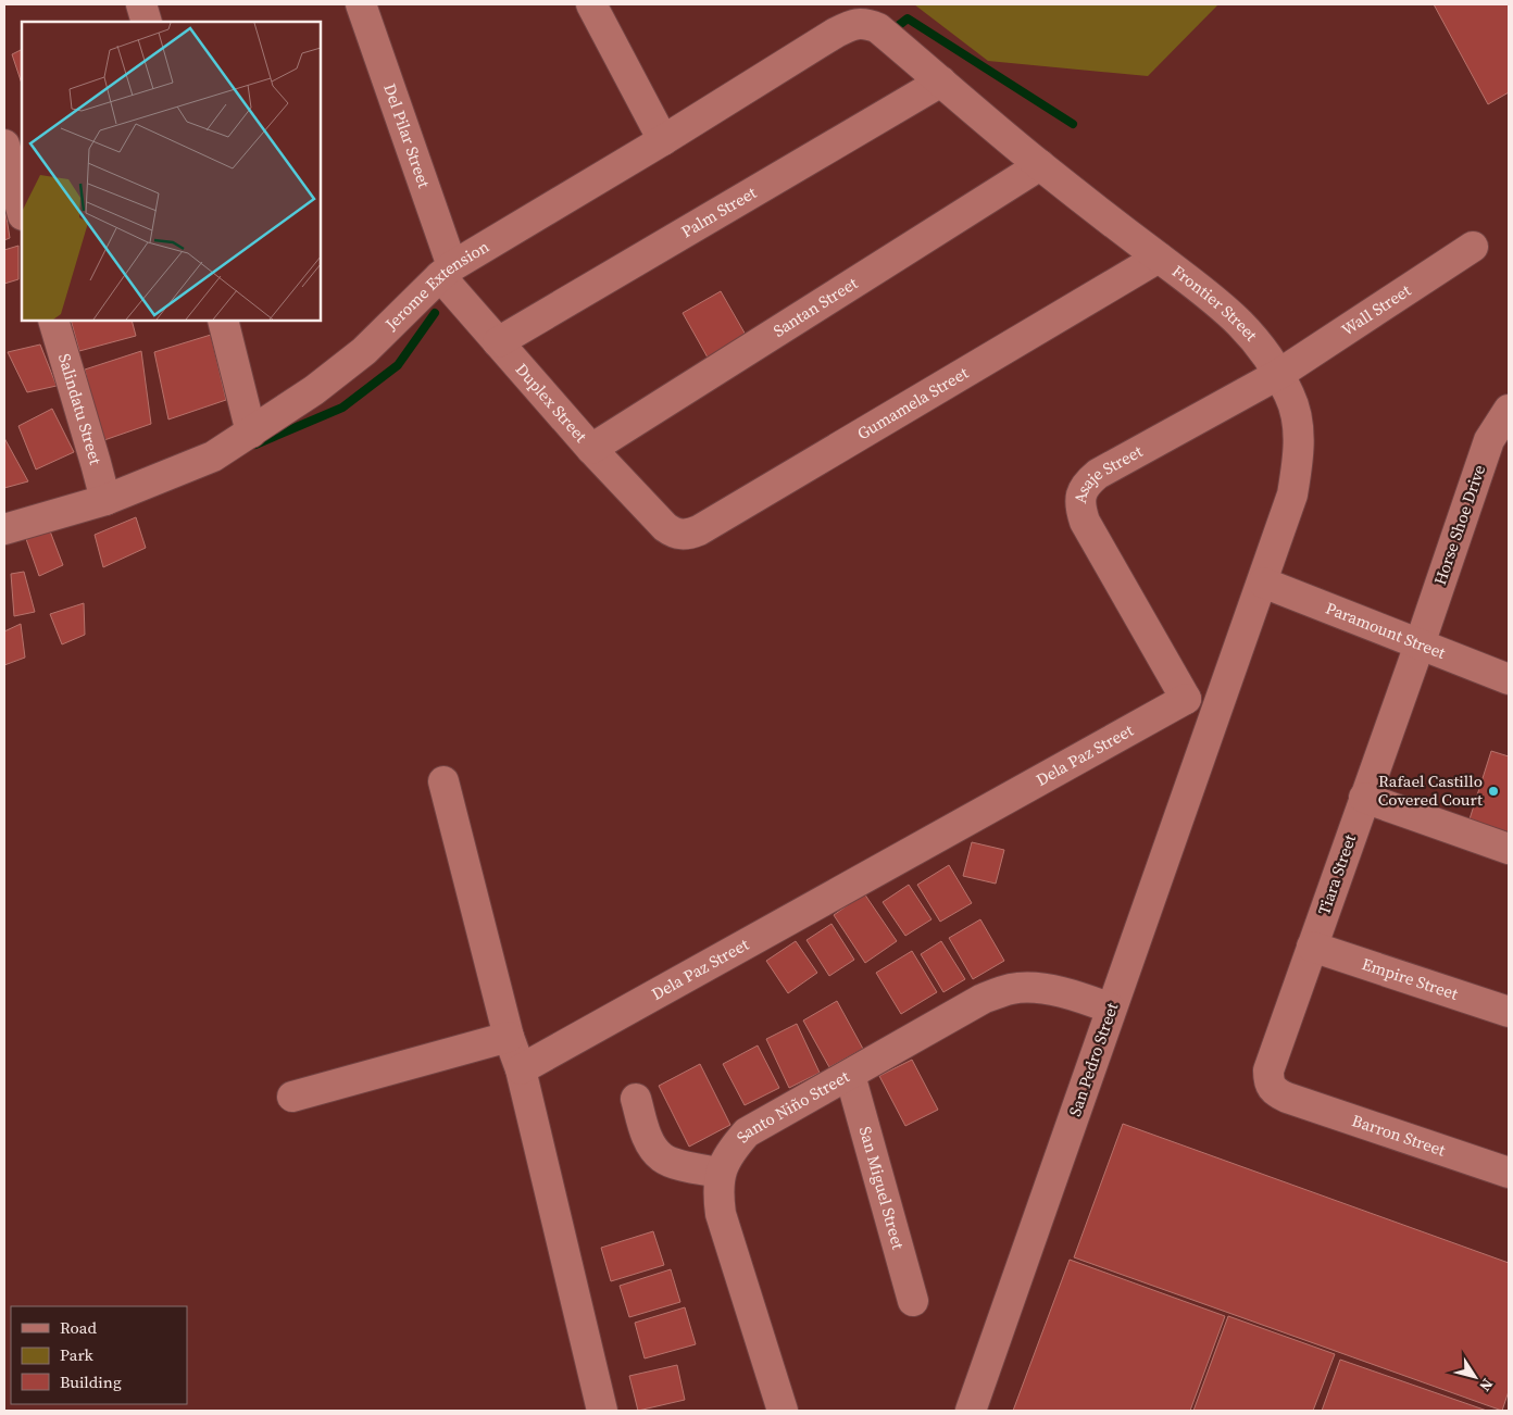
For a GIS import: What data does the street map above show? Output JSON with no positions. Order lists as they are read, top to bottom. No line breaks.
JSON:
{"streets":{"street":["Del Pilar Street","Palm Street","Jerome Extension","Frontier Street","Santan Street","Wall Street","Duplex Street","Gumamela Street","Salindatu Street","Asaje Street","Horse Shoe Drive","Paramount Street","Dela Paz Street","Tiara Street","Empire Street","San Pedro Street","Santo Niño Street","Barron Street","San Miguel Street"]},"crossings":[["Del Pilar Street","Jerome Extension"],["Del Pilar Street","Duplex Street"],["Palm Street","Frontier Street"],["Palm Street","Duplex Street"],["Jerome Extension","Frontier Street"],["Jerome Extension","Duplex Street"],["Jerome Extension","Salindatu Street"],["Frontier Street","Santan Street"],["Frontier Street","Wall Street"],["Frontier Street","Gumamela Street"],["Frontier Street","Asaje Street"],["Frontier Street","Paramount Street"],["Frontier Street","San Pedro Street"],["Santan Street","Duplex Street"],["Wall Street","Asaje Street"],["Duplex Street","Gumamela Street"],["Asaje Street","Dela Paz Street"],["Horse Shoe Drive","Paramount Street"],["Horse Shoe Drive","Tiara Street"],["Paramount Street","Tiara Street"],["Tiara Street","Empire Street"],["Tiara Street","Barron Street"],["San Pedro Street","Santo Niño Street"],["Santo Niño Street","San Miguel Street"]],"places":["Rafael Castillo Covered Court"],"legend":["Road","Park","Building"],"north":"bottom right"}
